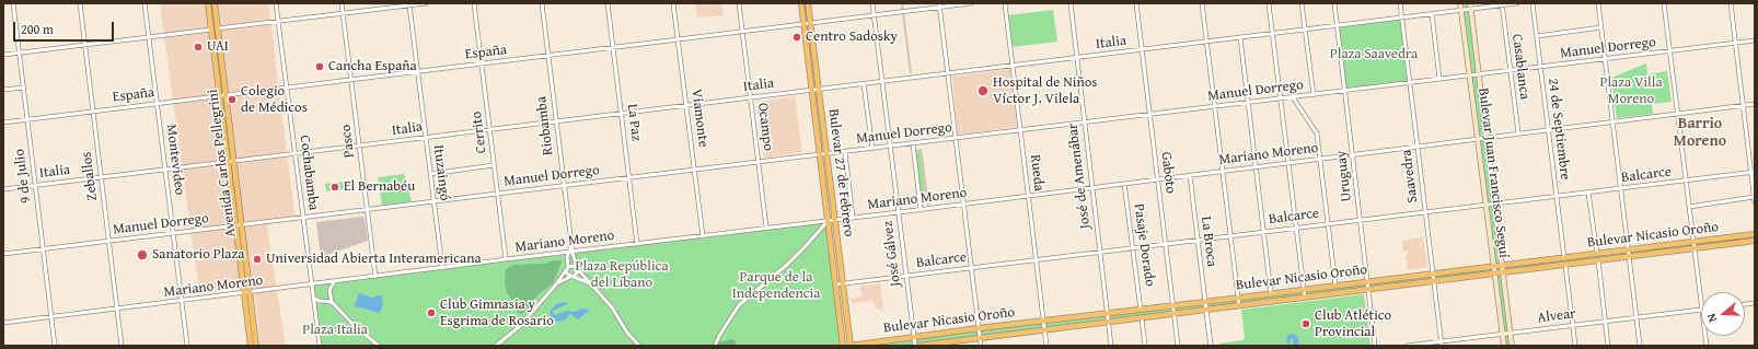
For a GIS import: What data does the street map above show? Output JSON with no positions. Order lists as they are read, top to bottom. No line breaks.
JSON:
{"streets":{"main road":["Avenida Carlos Pellegrini","Bulevar 27 de Febrero","Bulevar Juan Francisco Seguí","Bulevar Nicasio Oroño"],"street":["Italia","Manuel Dorrego","España","Casablanca","Viamonte","La Paz","Riobamba","Ocampo","24 de Septiembre","Cerrito","Pasco","Mariano Moreno","Montevideo","Cochabamba","Ituzaingó","Rueda","Gaboto","Balcarce","9 de Julio","Zeballos","José de Amenábar","Uruguay","Saavedra","La Broca","Pasaje Dorado","José Gálvez","Alvear"]},"crossings":[["Italia","Casablanca"],["Italia","Viamonte"],["Italia","La Paz"],["Italia","Riobamba"],["Italia","Ocampo"],["Italia","Cerrito"],["Italia","Pasco"],["Italia","Montevideo"],["Italia","Avenida Carlos Pellegrini"],["Italia","Cochabamba"],["Italia","Ituzaingó"],["Italia","Bulevar 27 de Febrero"],["Italia","Rueda"],["Italia","Gaboto"],["Italia","Bulevar Juan Francisco Seguí"],["Italia","9 de Julio"],["Italia","Zeballos"],["Italia","José de Amenábar"],["Italia","Uruguay"],["Italia","Saavedra"],["Italia","José Gálvez"],["Manuel Dorrego","Casablanca"],["Manuel Dorrego","Viamonte"],["Manuel Dorrego","La Paz"],["Manuel Dorrego","Riobamba"],["Manuel Dorrego","Ocampo"],["Manuel Dorrego","24 de Septiembre"],["Manuel Dorrego","Cerrito"],["Manuel Dorrego","Pasco"],["Manuel Dorrego","Montevideo"],["Manuel Dorrego","Avenida Carlos Pellegrini"],["Manuel Dorrego","Cochabamba"],["Manuel Dorrego","Ituzaingó"],["Manuel Dorrego","Bulevar 27 de Febrero"],["Manuel Dorrego","Rueda"],["Manuel Dorrego","Gaboto"],["Manuel Dorrego","Bulevar Juan Francisco Seguí"],["Manuel Dorrego","9 de Julio"],["Manuel Dorrego","Zeballos"],["Manuel Dorrego","José de Amenábar"],["Manuel Dorrego","Uruguay"],["Manuel Dorrego","Saavedra"],["Manuel Dorrego","José Gálvez"],["España","Viamonte"],["España","La Paz"],["España","Riobamba"],["España","Ocampo"],["España","Cerrito"],["España","Pasco"],["España","Montevideo"],["España","Avenida Carlos Pellegrini"],["España","Cochabamba"],["España","Ituzaingó"],["España","Bulevar 27 de Febrero"],["España","9 de Julio"],["España","Zeballos"],["España","José Gálvez"],["Casablanca","Mariano Moreno"],["Viamonte","Mariano Moreno"],["La Paz","Mariano Moreno"],["Riobamba","Mariano Moreno"],["Ocampo","Mariano Moreno"],["24 de Septiembre","Mariano Moreno"],["24 de Septiembre","Balcarce"],["24 de Septiembre","Bulevar Nicasio Oroño"],["Cerrito","Mariano Moreno"],["Pasco","Mariano Moreno"],["Mariano Moreno","Montevideo"],["Mariano Moreno","Avenida Carlos Pellegrini"],["Mariano Moreno","Cochabamba"],["Mariano Moreno","Ituzaingó"],["Mariano Moreno","Bulevar 27 de Febrero"],["Mariano Moreno","Rueda"],["Mariano Moreno","Gaboto"],["Mariano Moreno","Bulevar Juan Francisco Seguí"],["Mariano Moreno","9 de Julio"],["Mariano Moreno","Zeballos"],["Mariano Moreno","José de Amenábar"],["Mariano Moreno","Uruguay"],["Mariano Moreno","Saavedra"],["Mariano Moreno","La Broca"],["Mariano Moreno","Pasaje Dorado"],["Mariano Moreno","José Gálvez"],["Bulevar 27 de Febrero","Balcarce"],["Bulevar 27 de Febrero","Bulevar Nicasio Oroño"],["Rueda","Balcarce"],["Rueda","Bulevar Nicasio Oroño"],["Gaboto","Balcarce"],["Gaboto","Bulevar Nicasio Oroño"],["Bulevar Juan Francisco Seguí","Balcarce"],["Bulevar Juan Francisco Seguí","Bulevar Nicasio Oroño"],["Bulevar Juan Francisco Seguí","Alvear"],["Balcarce","José de Amenábar"],["Balcarce","Uruguay"],["Balcarce","Saavedra"],["Balcarce","La Broca"],["Balcarce","Pasaje Dorado"],["Balcarce","José Gálvez"],["José de Amenábar","Bulevar Nicasio Oroño"],["Uruguay","Bulevar Nicasio Oroño"],["Saavedra","Bulevar Nicasio Oroño"],["Saavedra","Alvear"],["Bulevar Nicasio Oroño","La Broca"],["Bulevar Nicasio Oroño","Pasaje Dorado"],["Bulevar Nicasio Oroño","José Gálvez"]],"districts":["Barrio Moreno"],"parks":["Plaza Saavedra","Plaza Villa Moreno","Plaza República del Líbano","Parque de la Independencia","Plaza Italia"],"places":["Centro Sadosky","UAI","Cancha España","Hospital de Niños Víctor J. Vilela","Colegio de Médicos","El Bernabéu","Sanatorio Plaza","Universidad Abierta Interamericana","Club Gimnasia y Esgrima de Rosario","Club Atlético Provincial"],"scale_bar":"200 m","north":"left"}
